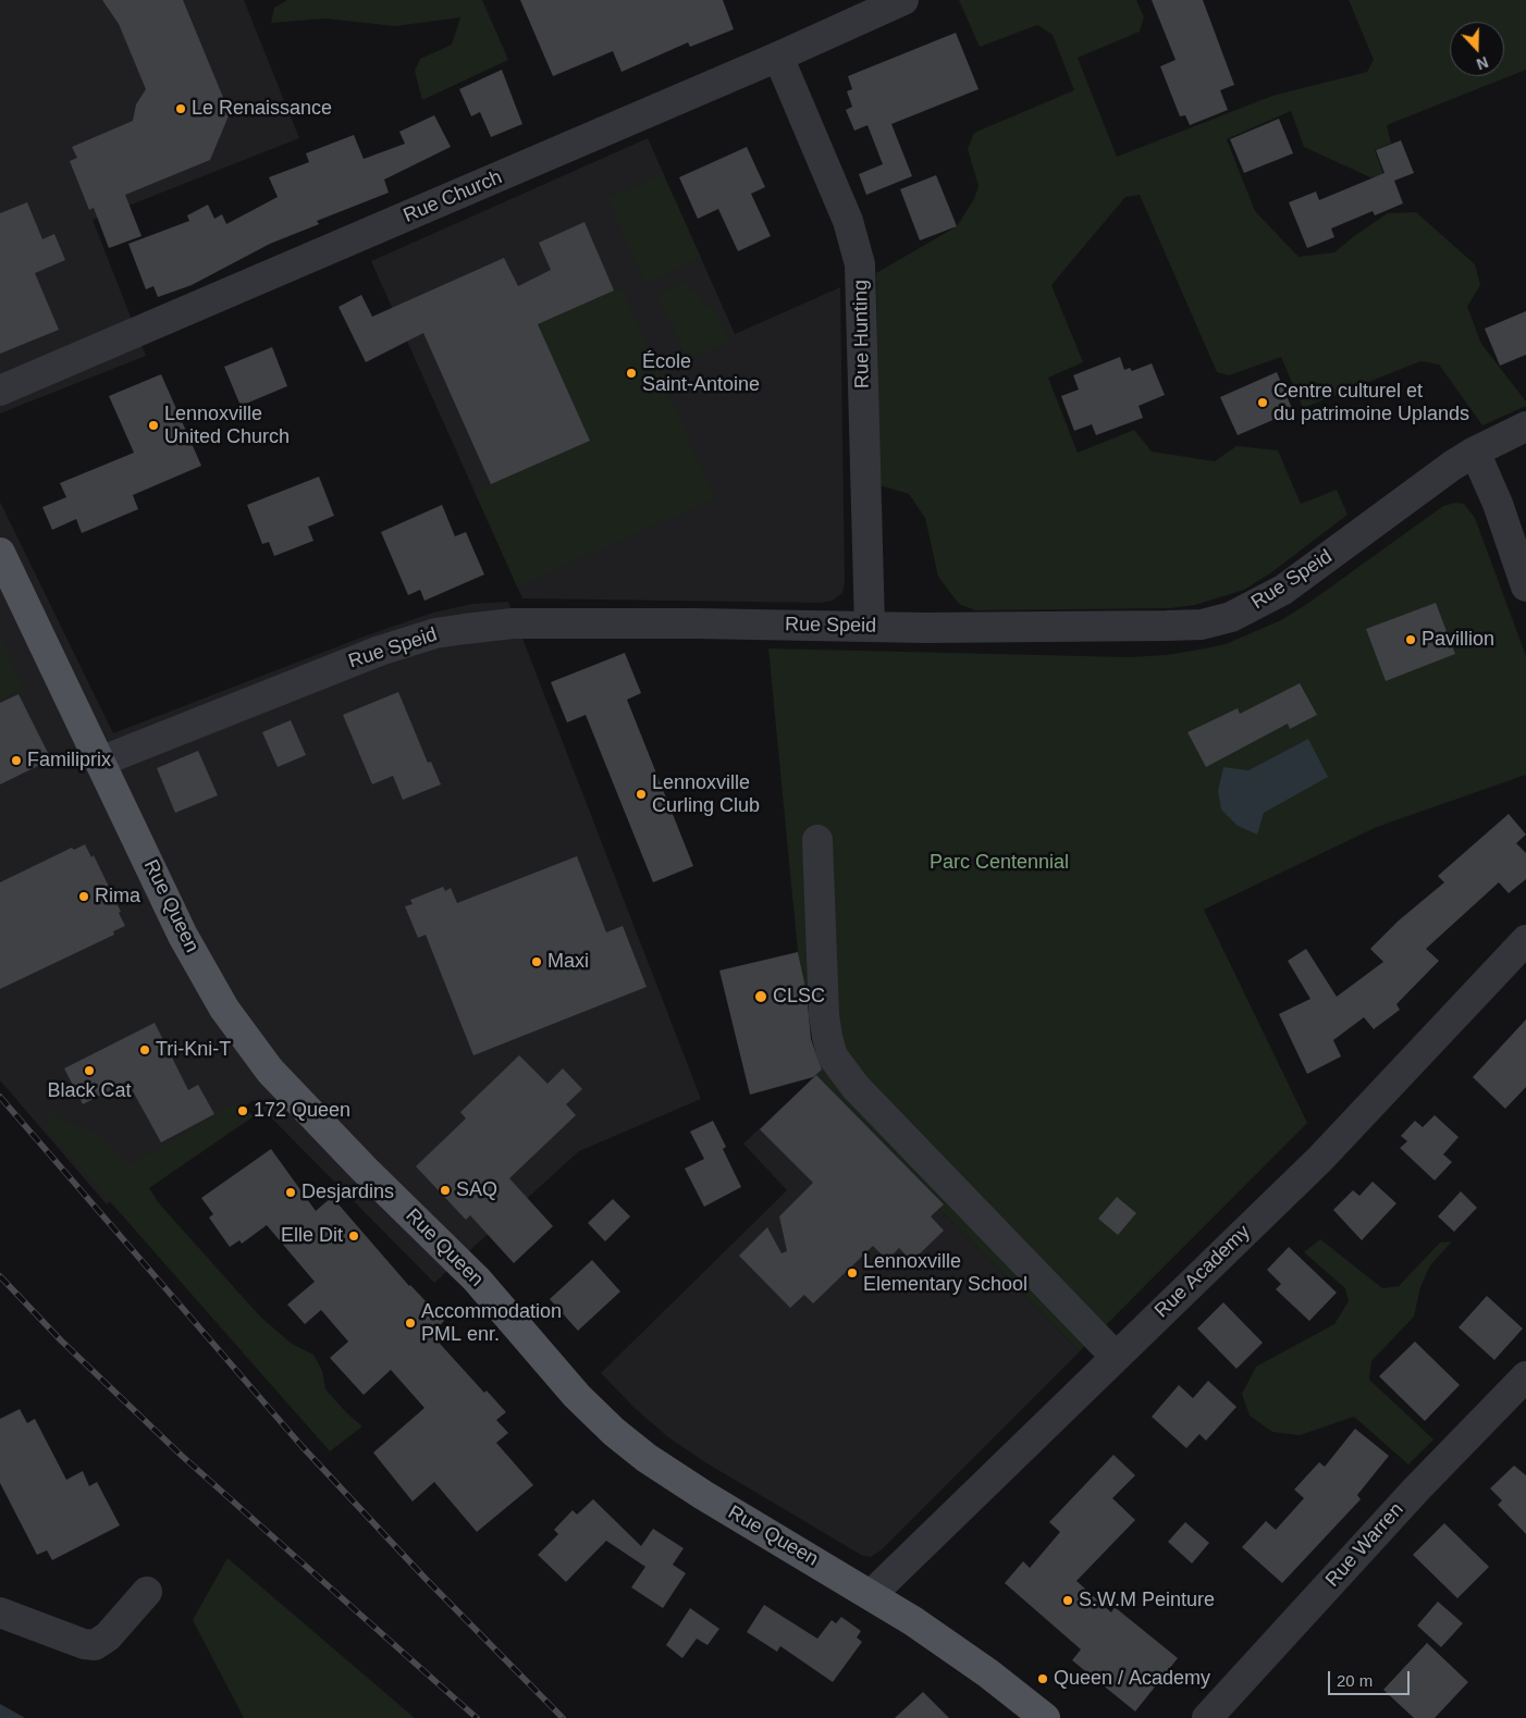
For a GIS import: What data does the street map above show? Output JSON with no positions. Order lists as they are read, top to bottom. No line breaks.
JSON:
{"streets":{"main road":["Rue Queen"],"street":["Rue Church","Rue Hunting","Rue Speid","Rue Academy","Rue Warren"]},"crossings":[["Rue Church","Rue Hunting"],["Rue Hunting","Rue Speid"],["Rue Speid","Rue Queen"],["Rue Queen","Rue Academy"]],"parks":["Parc Centennial"],"places":["Le Renaissance","École Saint-Antoine","Centre culturel et du patrimoine Uplands","Lennoxville United Church","Pavillion","Familiprix","Lennoxville Curling Club","Rima","Maxi","CLSC","Tri-Kni-T","Black Cat","172 Queen","SAQ","Desjardins","Elle Dit","Lennoxville Elementary School","Accommodation PML enr.","S.W.M Peinture","Queen / Academy"],"scale_bar":"20 m","north":"bottom"}
